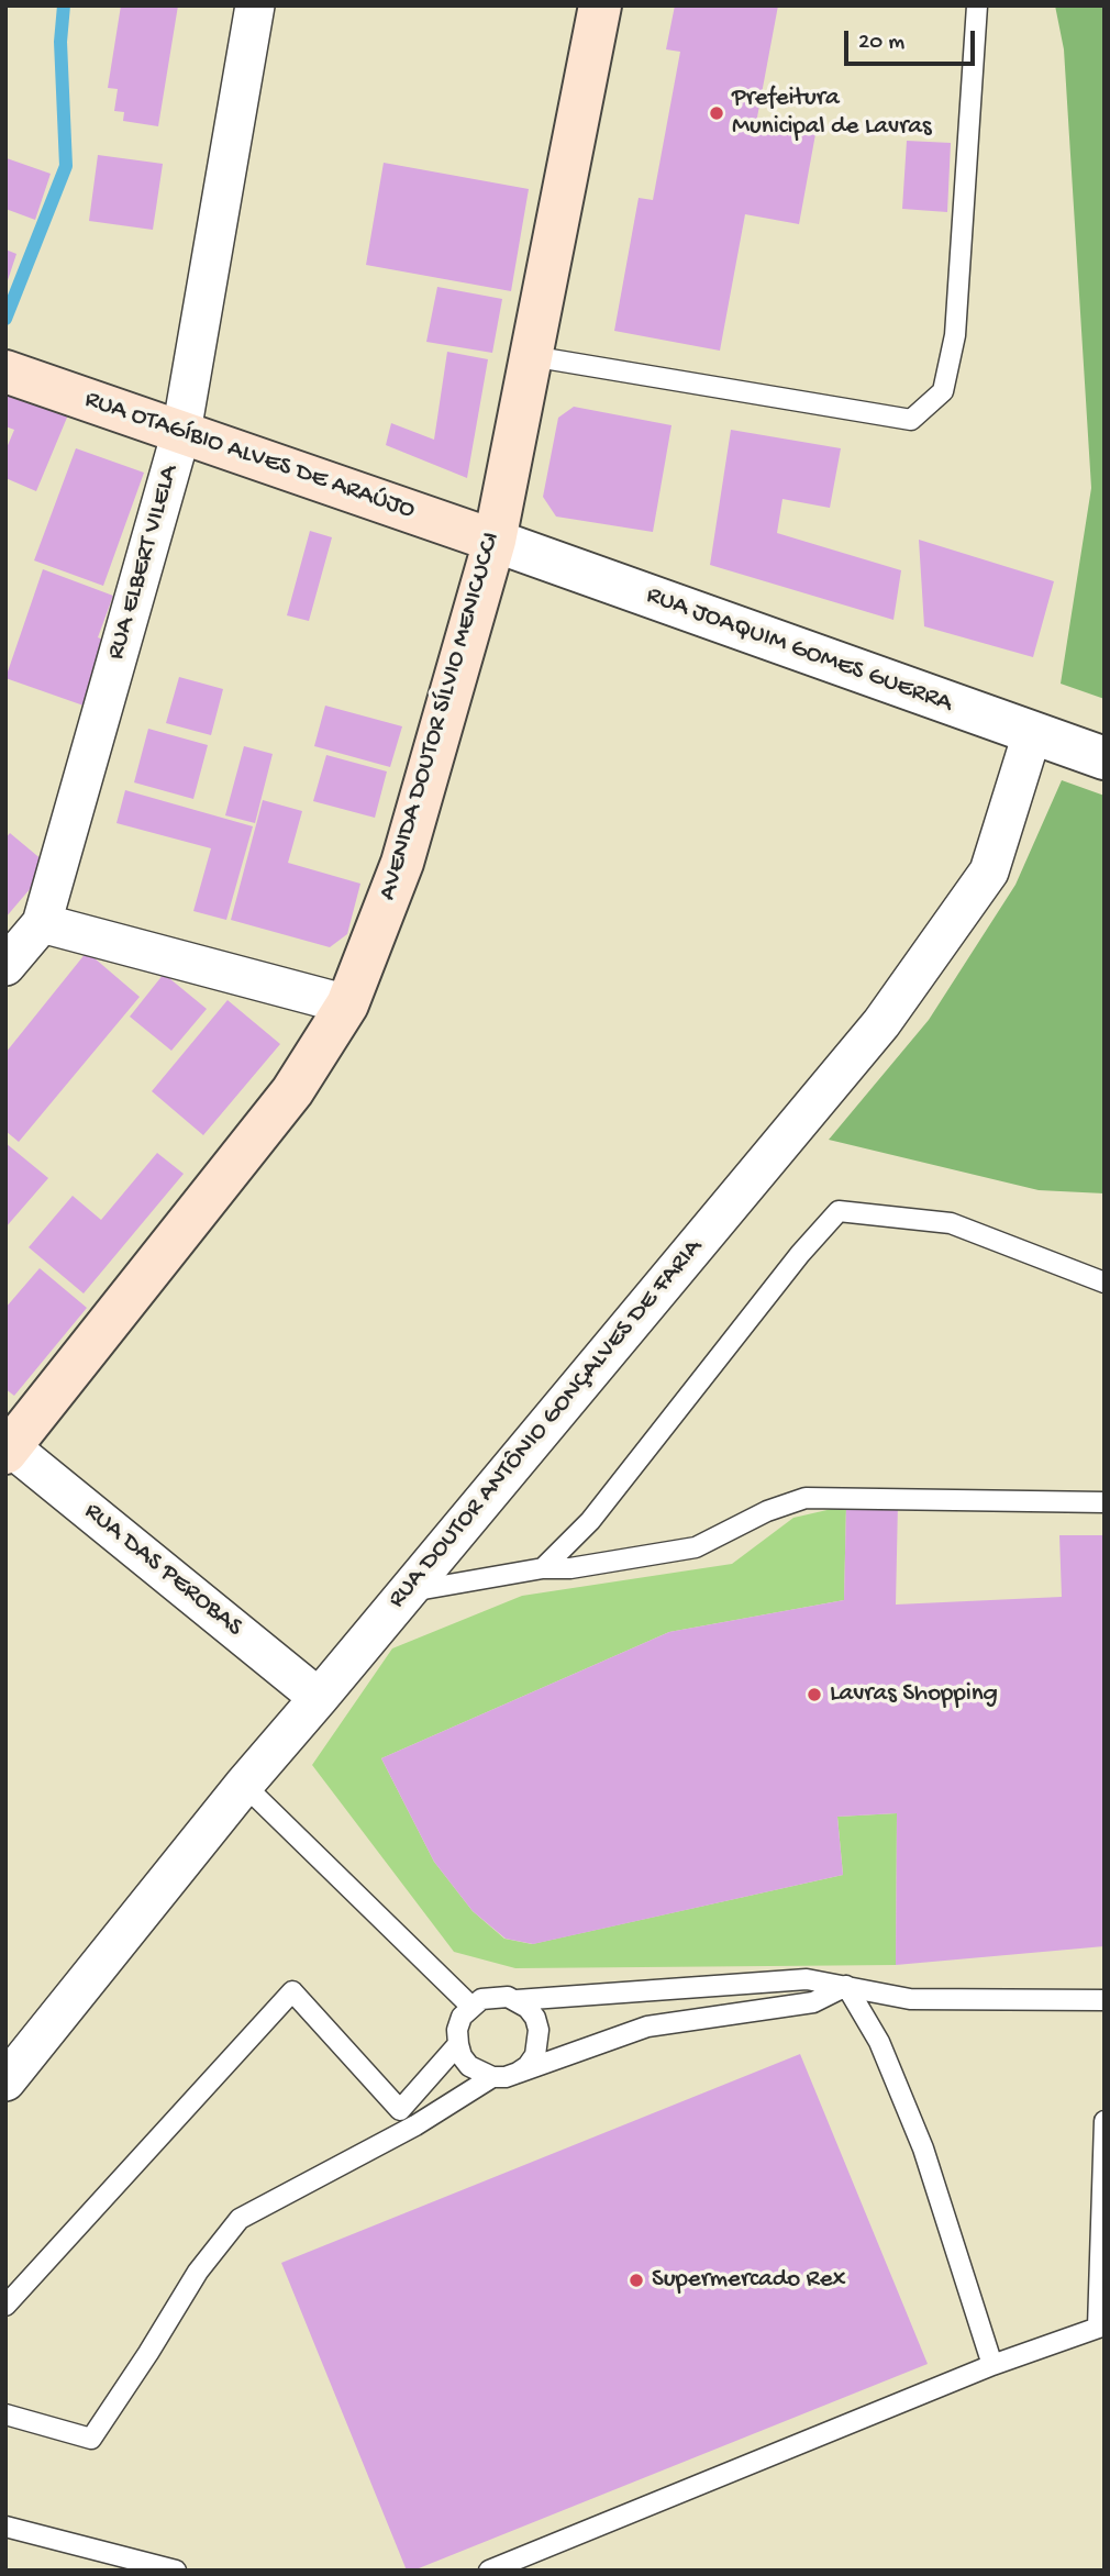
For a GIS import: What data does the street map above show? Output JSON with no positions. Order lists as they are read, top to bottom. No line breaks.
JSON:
{"streets":{"main road":["RUA OTAGÍBIO ALVES DE ARAÚJO","AVENIDA DOUTOR SÍLVIO MENICUCCI"],"street":["RUA ELBERT VILELA","RUA JOAQUIM GOMES GUERRA","RUA DOUTOR ANTÔNIO GONÇALVES DE FARIA","RUA DAS PEROBAS"]},"crossings":[["RUA OTAGÍBIO ALVES DE ARAÚJO","RUA ELBERT VILELA"],["RUA OTAGÍBIO ALVES DE ARAÚJO","RUA JOAQUIM GOMES GUERRA"],["RUA OTAGÍBIO ALVES DE ARAÚJO","AVENIDA DOUTOR SÍLVIO MENICUCCI"],["RUA JOAQUIM GOMES GUERRA","AVENIDA DOUTOR SÍLVIO MENICUCCI"],["RUA JOAQUIM GOMES GUERRA","RUA DOUTOR ANTÔNIO GONÇALVES DE FARIA"],["AVENIDA DOUTOR SÍLVIO MENICUCCI","RUA DAS PEROBAS"],["RUA DOUTOR ANTÔNIO GONÇALVES DE FARIA","RUA DAS PEROBAS"]],"places":["Prefeitura Municipal de Lavras","Lavras Shopping","Supermercado Rex"],"scale_bar":"20 m"}
